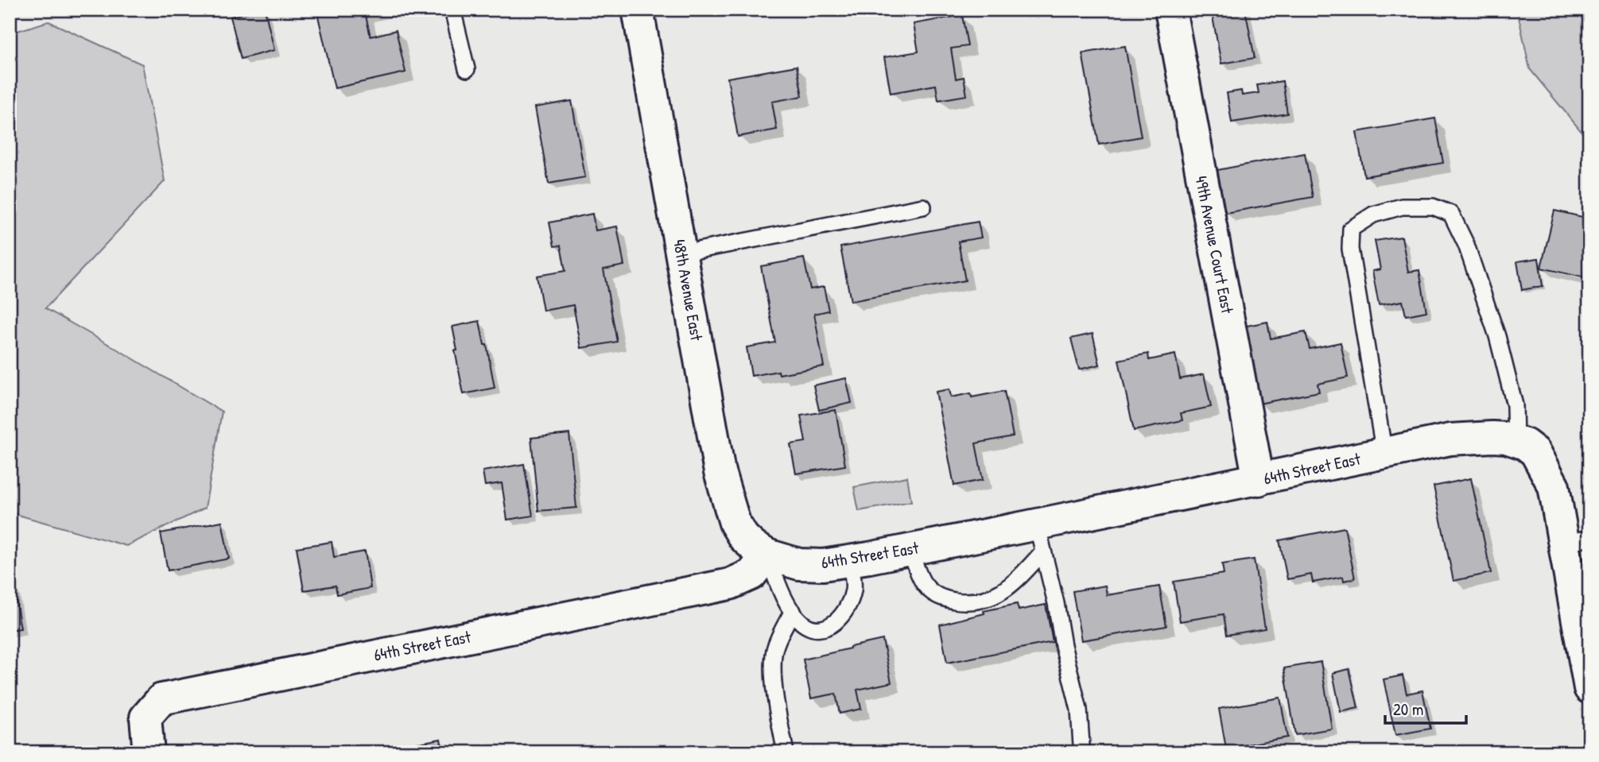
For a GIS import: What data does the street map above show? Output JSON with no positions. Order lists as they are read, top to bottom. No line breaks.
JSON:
{"streets":{"street":["49th Avenue Court East","48th Avenue East","64th Street East"]},"crossings":[["49th Avenue Court East","64th Street East"],["48th Avenue East","64th Street East"]],"scale_bar":"20 m"}
